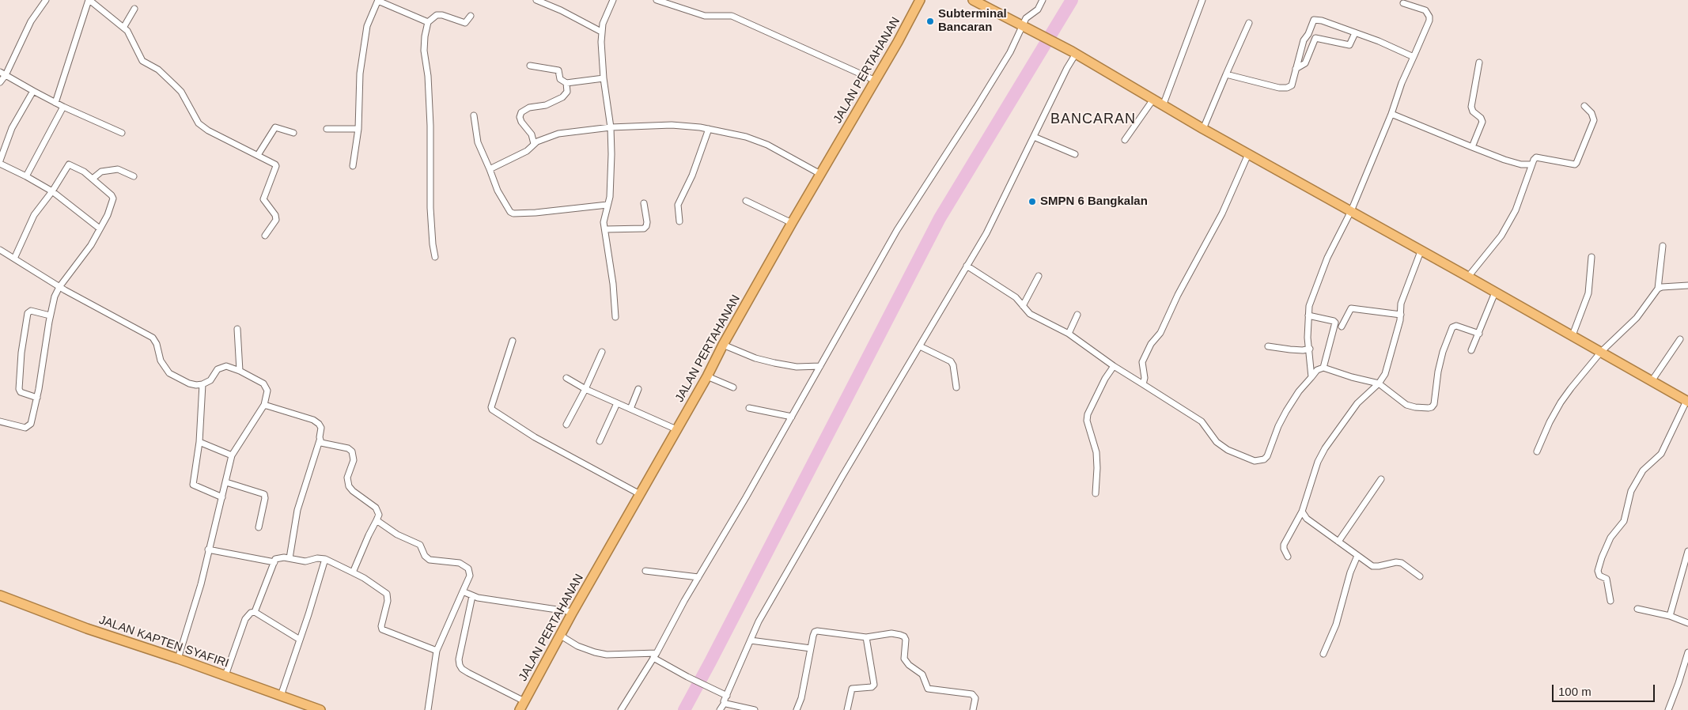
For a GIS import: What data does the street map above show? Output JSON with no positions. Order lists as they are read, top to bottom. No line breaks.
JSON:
{"streets":{"highway":["JALAN PERTAHANAN","JALAN KAPTEN SYAFIRI"]},"districts":["BANCARAN"],"places":["Subterminal Bancaran","SMPN 6 Bangkalan"],"scale_bar":"100 m"}
